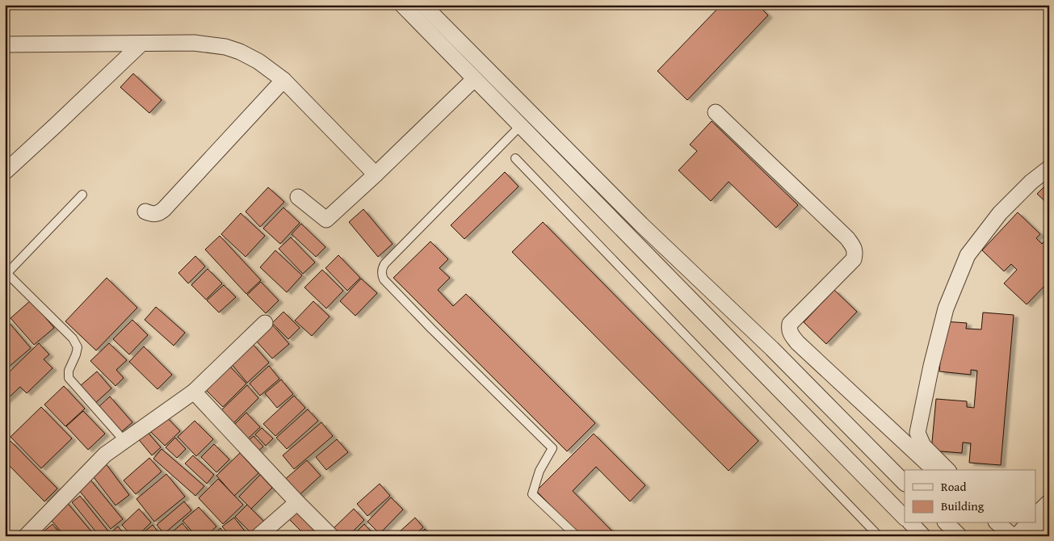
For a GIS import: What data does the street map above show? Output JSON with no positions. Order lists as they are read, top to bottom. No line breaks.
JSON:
{"legend":["Road","Building"]}
